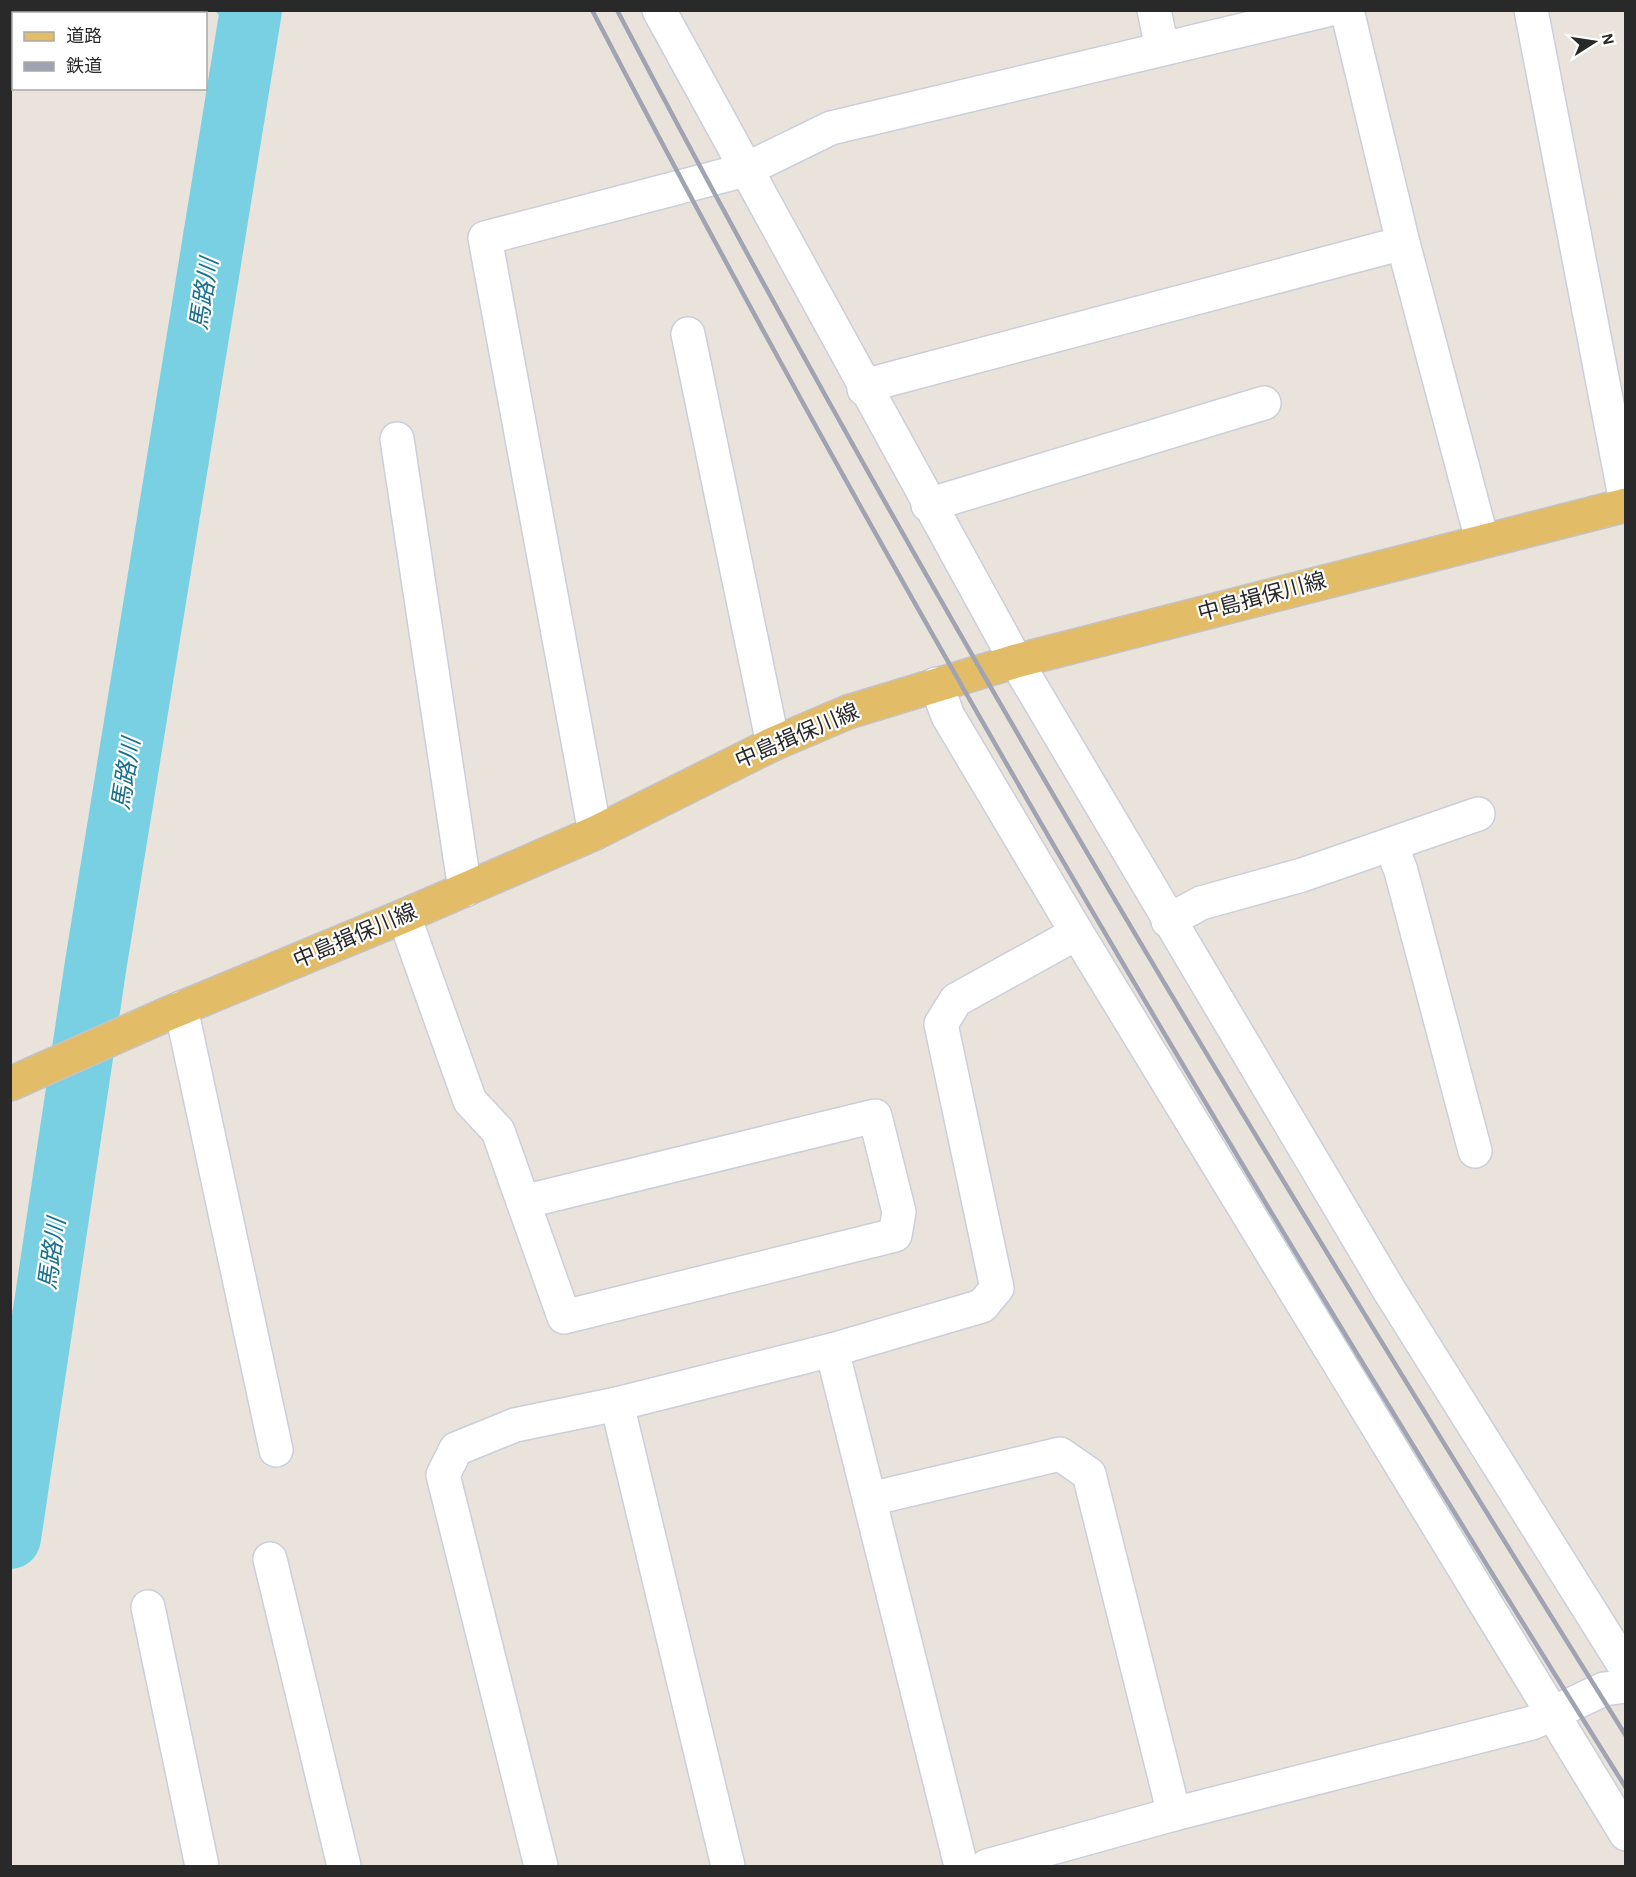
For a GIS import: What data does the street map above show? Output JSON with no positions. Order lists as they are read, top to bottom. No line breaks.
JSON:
{"streets":{"main road":["中島揖保川線"]},"water":["馬路川"],"legend":["道路","鉄道"],"north":"right"}
